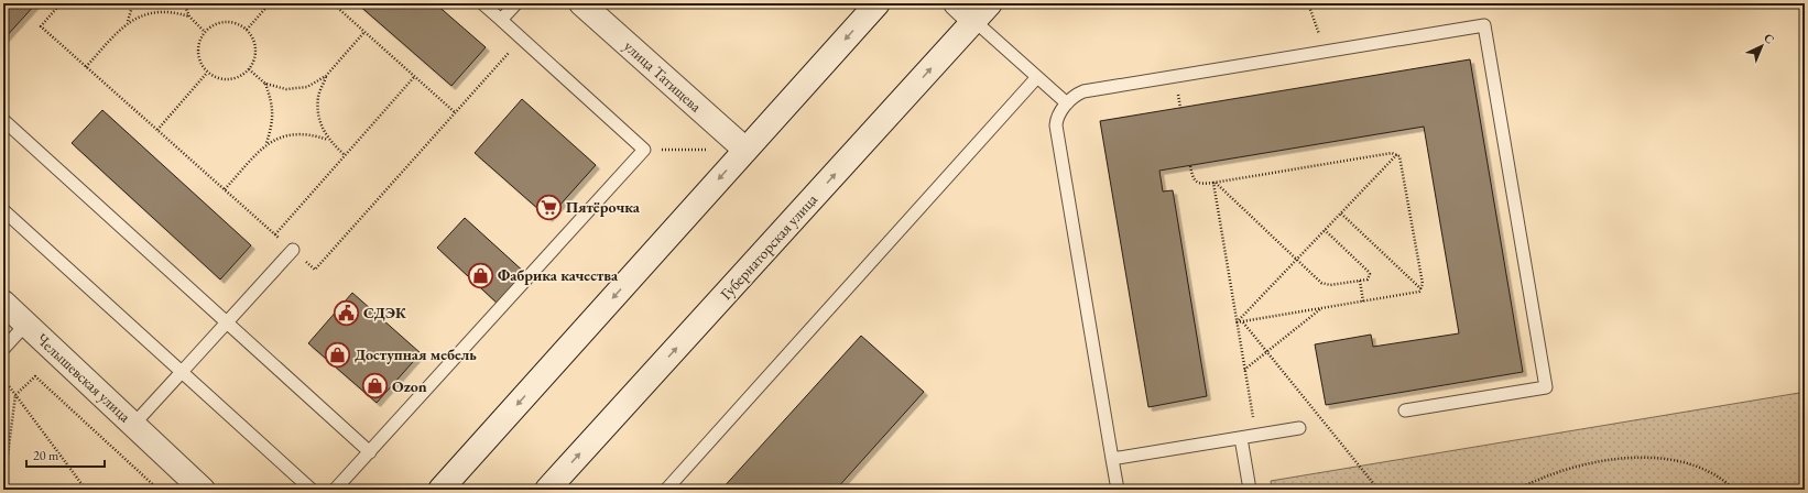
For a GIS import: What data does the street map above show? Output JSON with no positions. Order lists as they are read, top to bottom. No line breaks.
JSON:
{"streets":{"street":["улица Татищева","Губернаторская улица","Челышевская улица"]},"places":{"supermarket":["Пятёрочка"],"shop":["Фабрика качества","Доступная мебель","Ozon"],"public building":["СДЭК"]},"scale_bar":"20 m","north":"top right"}
